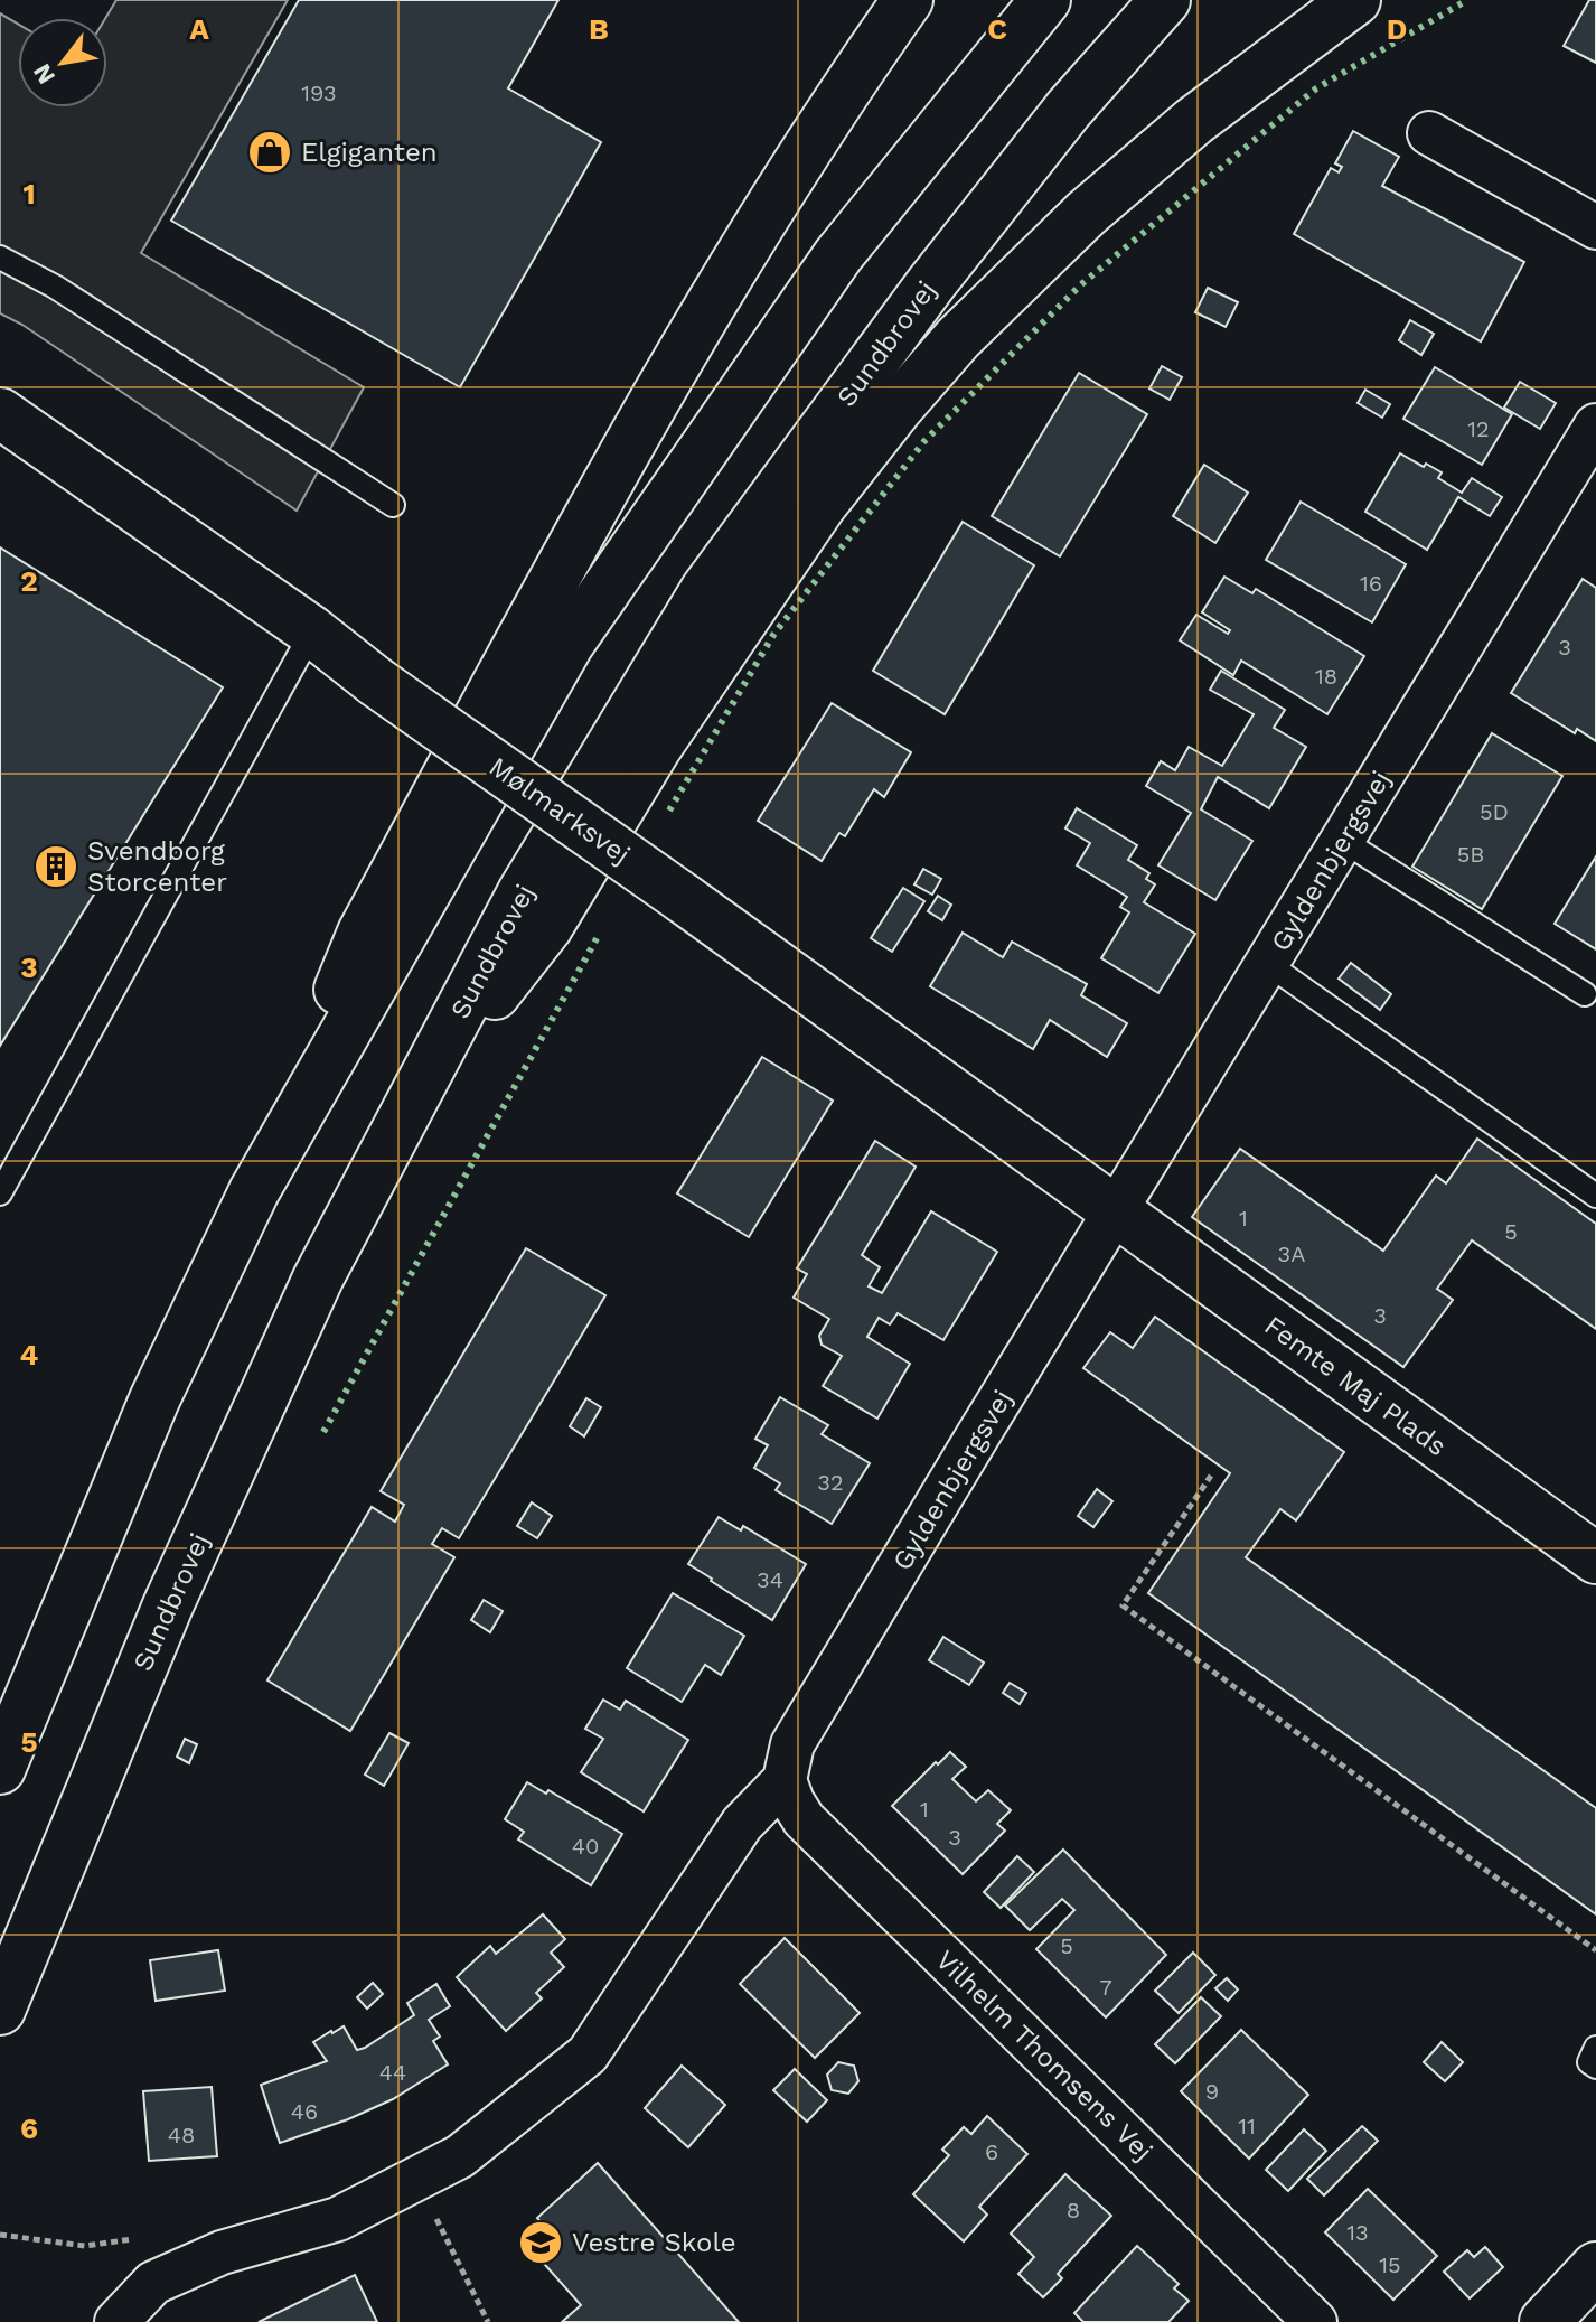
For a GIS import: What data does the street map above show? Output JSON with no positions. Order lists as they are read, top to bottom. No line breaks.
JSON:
{"streets":{"main road":["Sundbrovej","Mølmarksvej","Femte Maj Plads"],"street":["Gyldenbjergsvej","Vilhelm Thomsens Vej"]},"crossings":[["Mølmarksvej","Gyldenbjergsvej"],["Mølmarksvej","Femte Maj Plads"],["Gyldenbjergsvej","Femte Maj Plads"],["Gyldenbjergsvej","Vilhelm Thomsens Vej"]],"places":{"shop":["Elgiganten"],"building":["Svendborg Storcenter"],"school or university":["Vestre Skole"]},"house_numbers":["193","12","16","3","18","5D","5B","1","5","3A","3","32","34","1","3","40","5","7","44","9","46","11","48","6","8","13","15"],"north":"bottom left","grid":{"columns":["A","B","C","D"],"rows":["1","2","3","4","5","6"]}}
